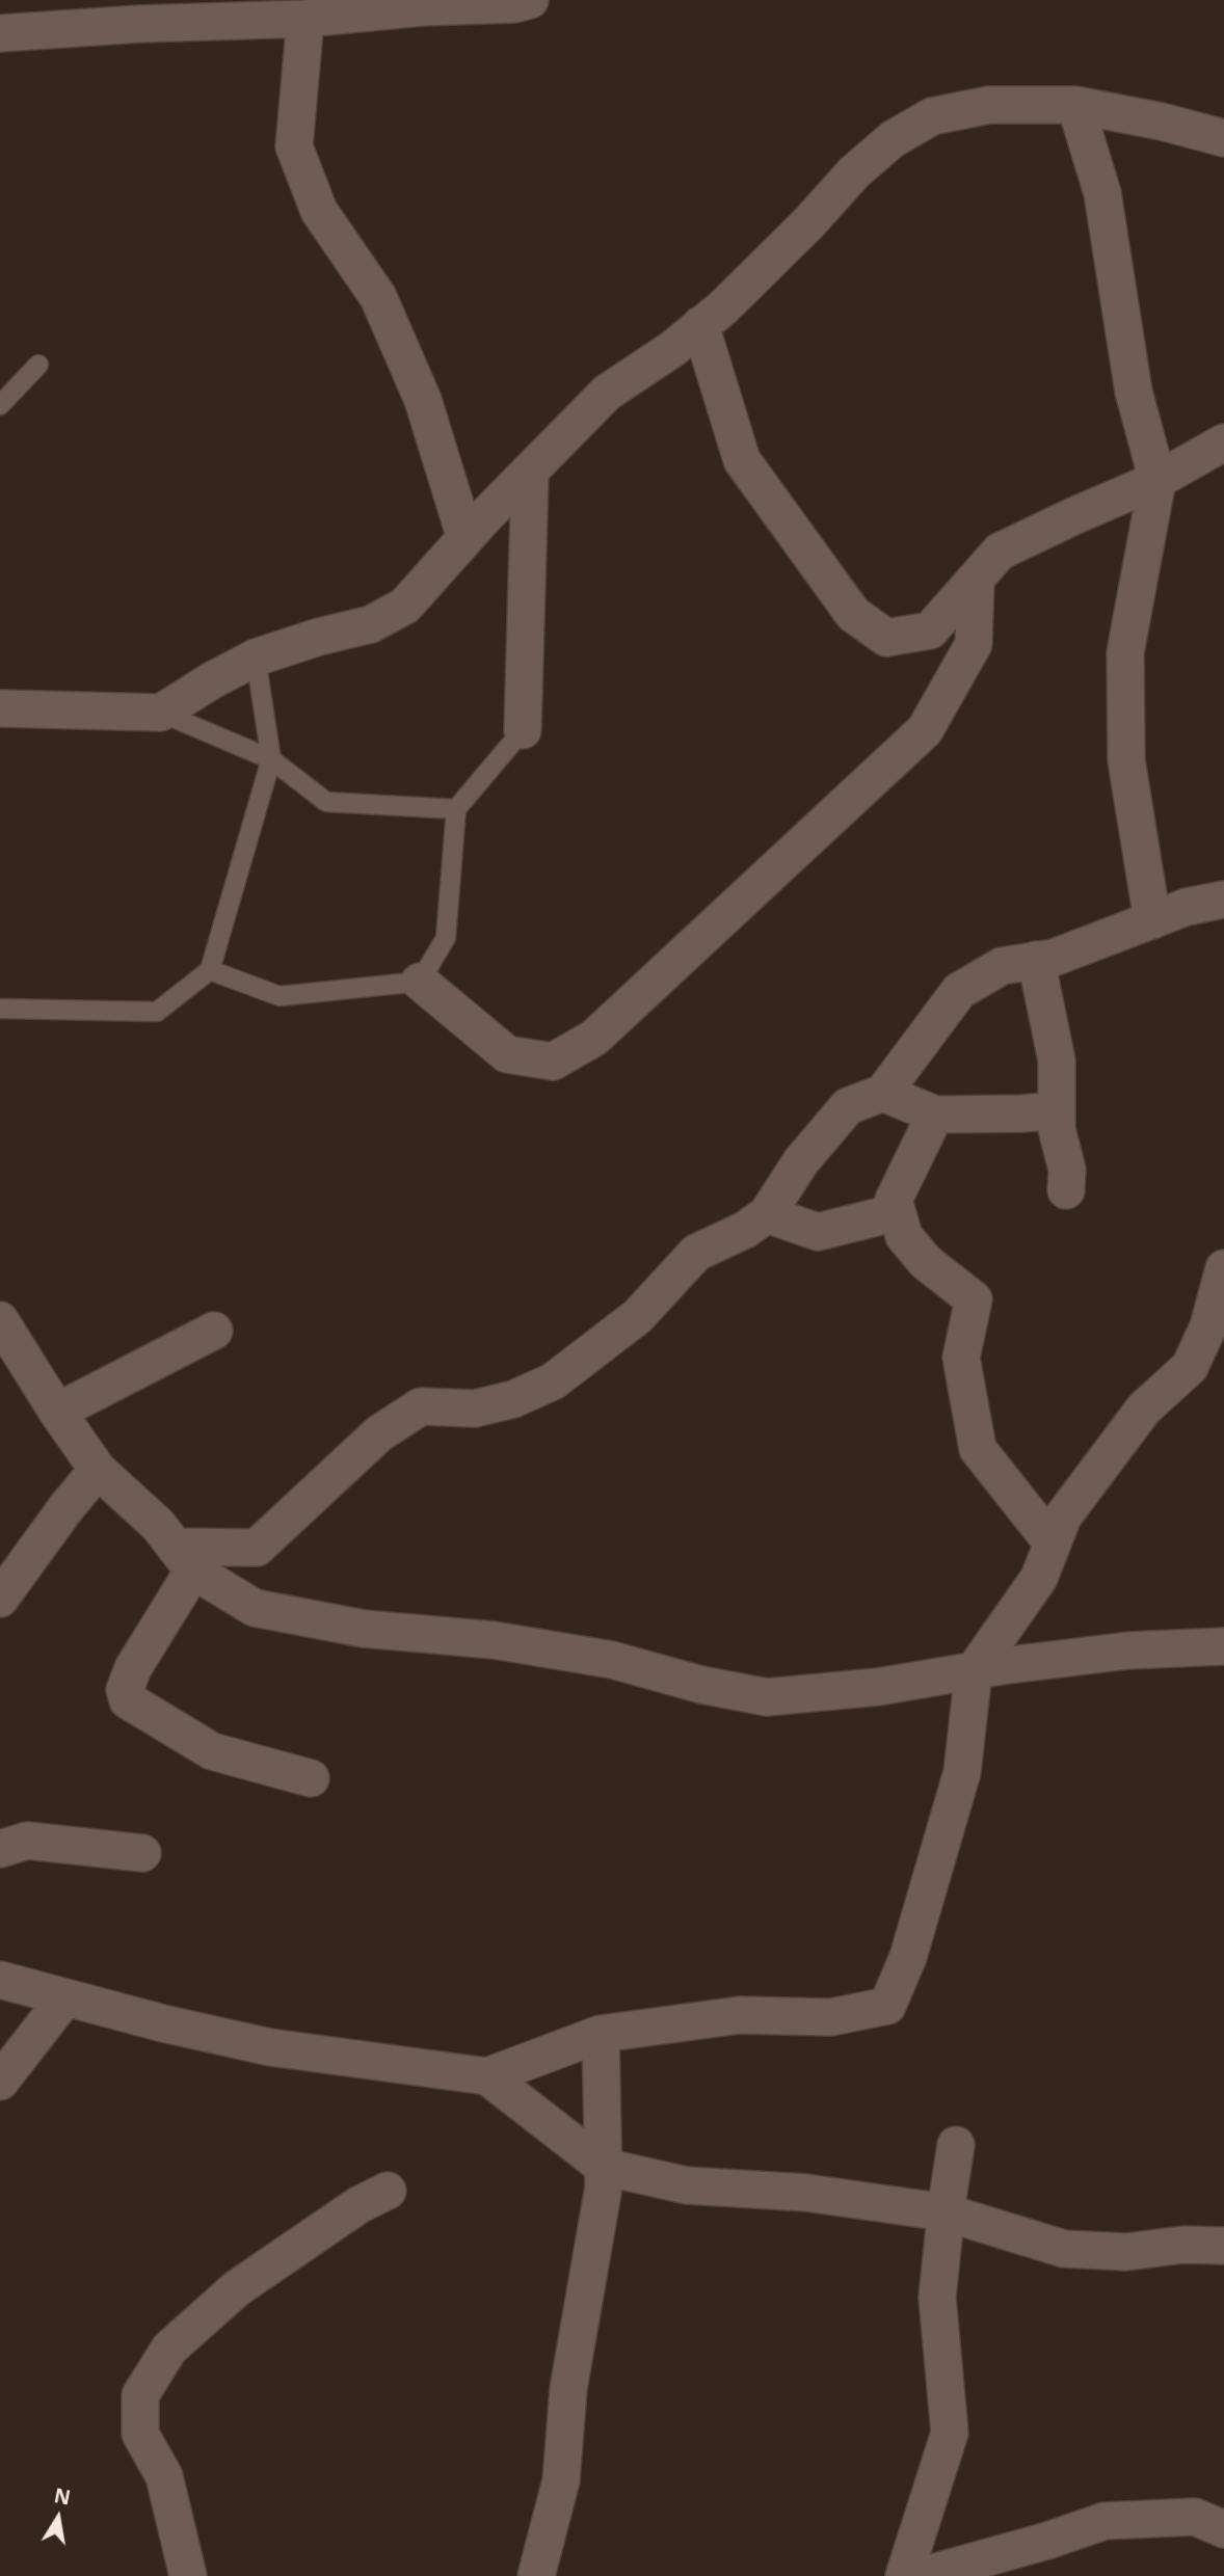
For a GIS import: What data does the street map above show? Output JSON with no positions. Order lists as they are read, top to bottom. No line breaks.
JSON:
{"north":"top"}
